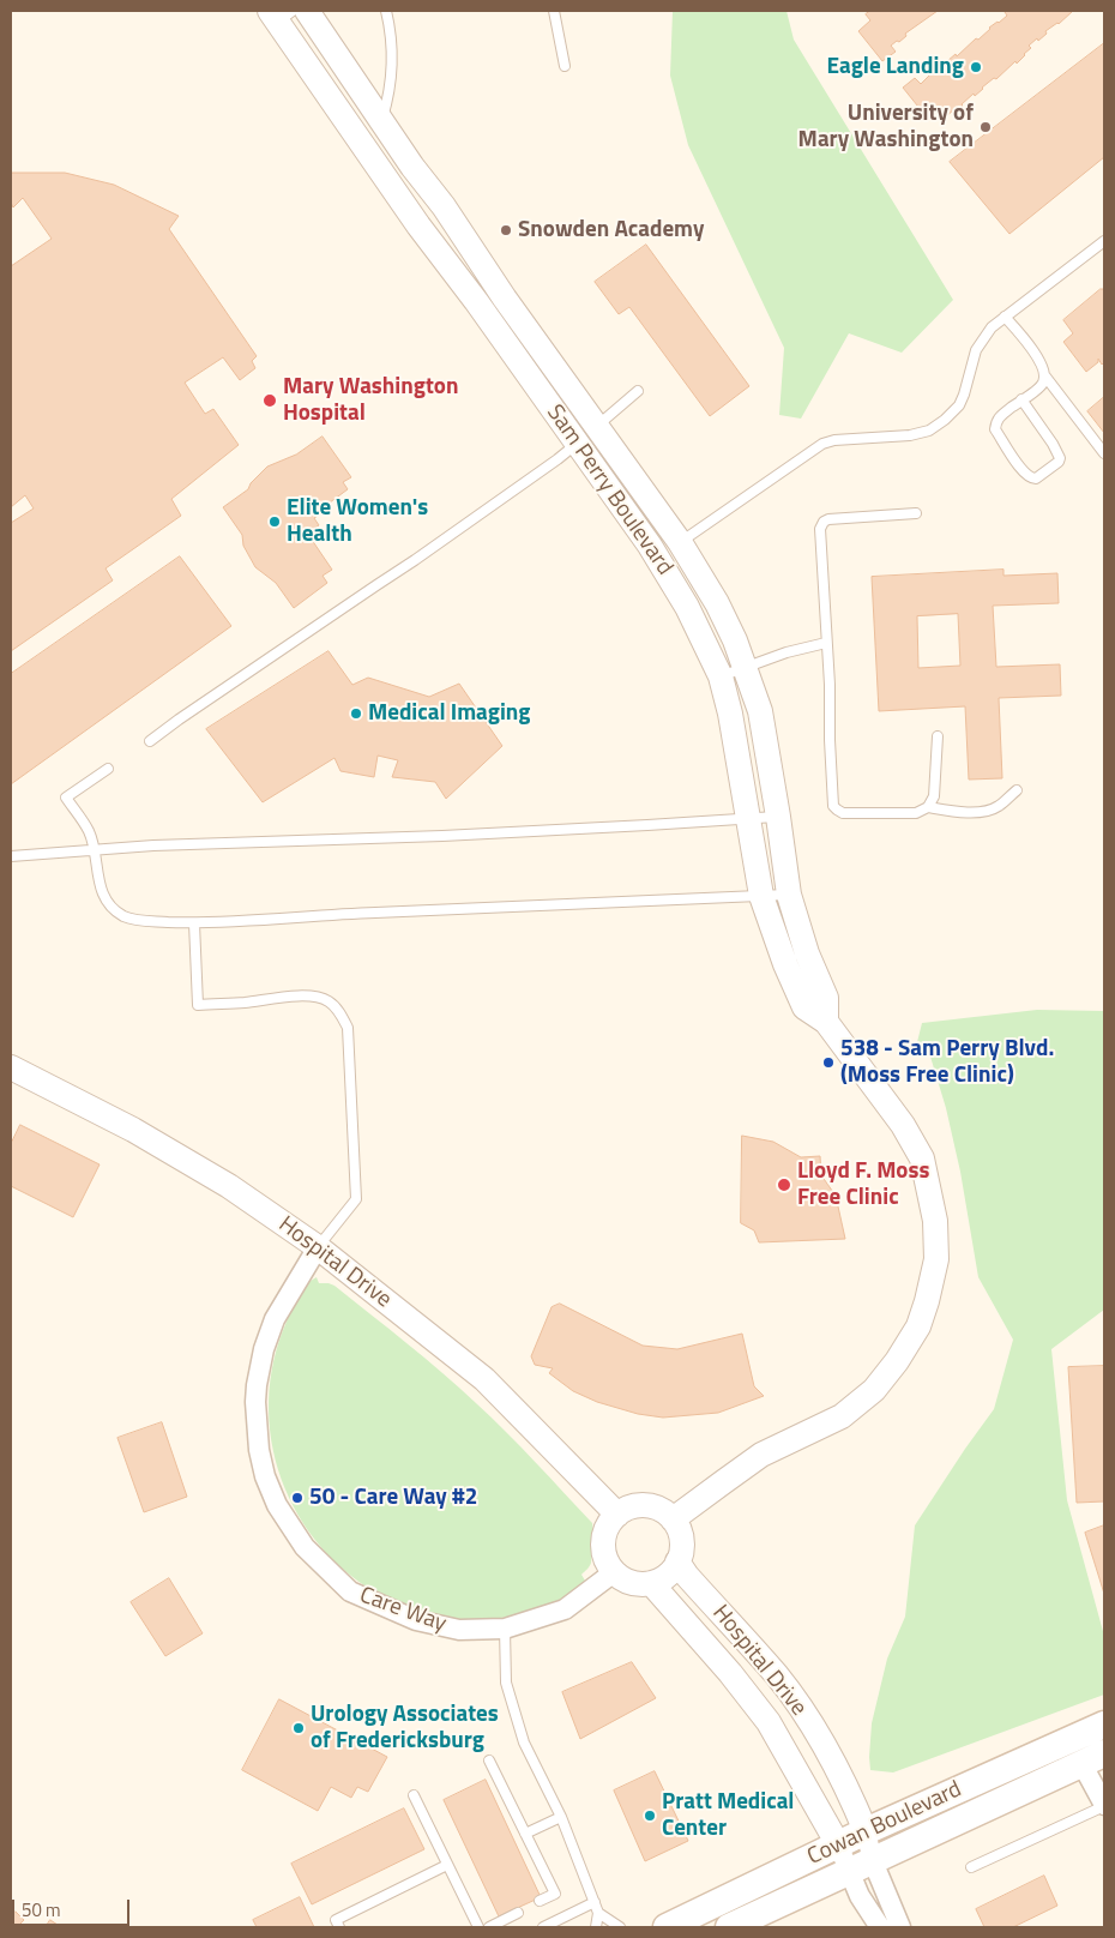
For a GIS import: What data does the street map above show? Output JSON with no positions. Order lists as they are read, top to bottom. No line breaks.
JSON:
{"streets":{"main road":["Cowan Boulevard"],"street":["Sam Perry Boulevard","Hospital Drive","Care Way"]},"crossings":[["Sam Perry Boulevard","Hospital Drive"],["Sam Perry Boulevard","Care Way"],["Hospital Drive","Care Way"],["Hospital Drive","Cowan Boulevard"]],"places":["Eagle Landing","University of Mary Washington","Snowden Academy","Mary Washington Hospital","Elite Women's Health","Medical Imaging","538 - Sam Perry Blvd. (Moss Free Clinic)","Lloyd F. Moss Free Clinic","50 - Care Way #2","Urology Associates of Fredericksburg","Pratt Medical Center"],"scale_bar":"50 m"}
